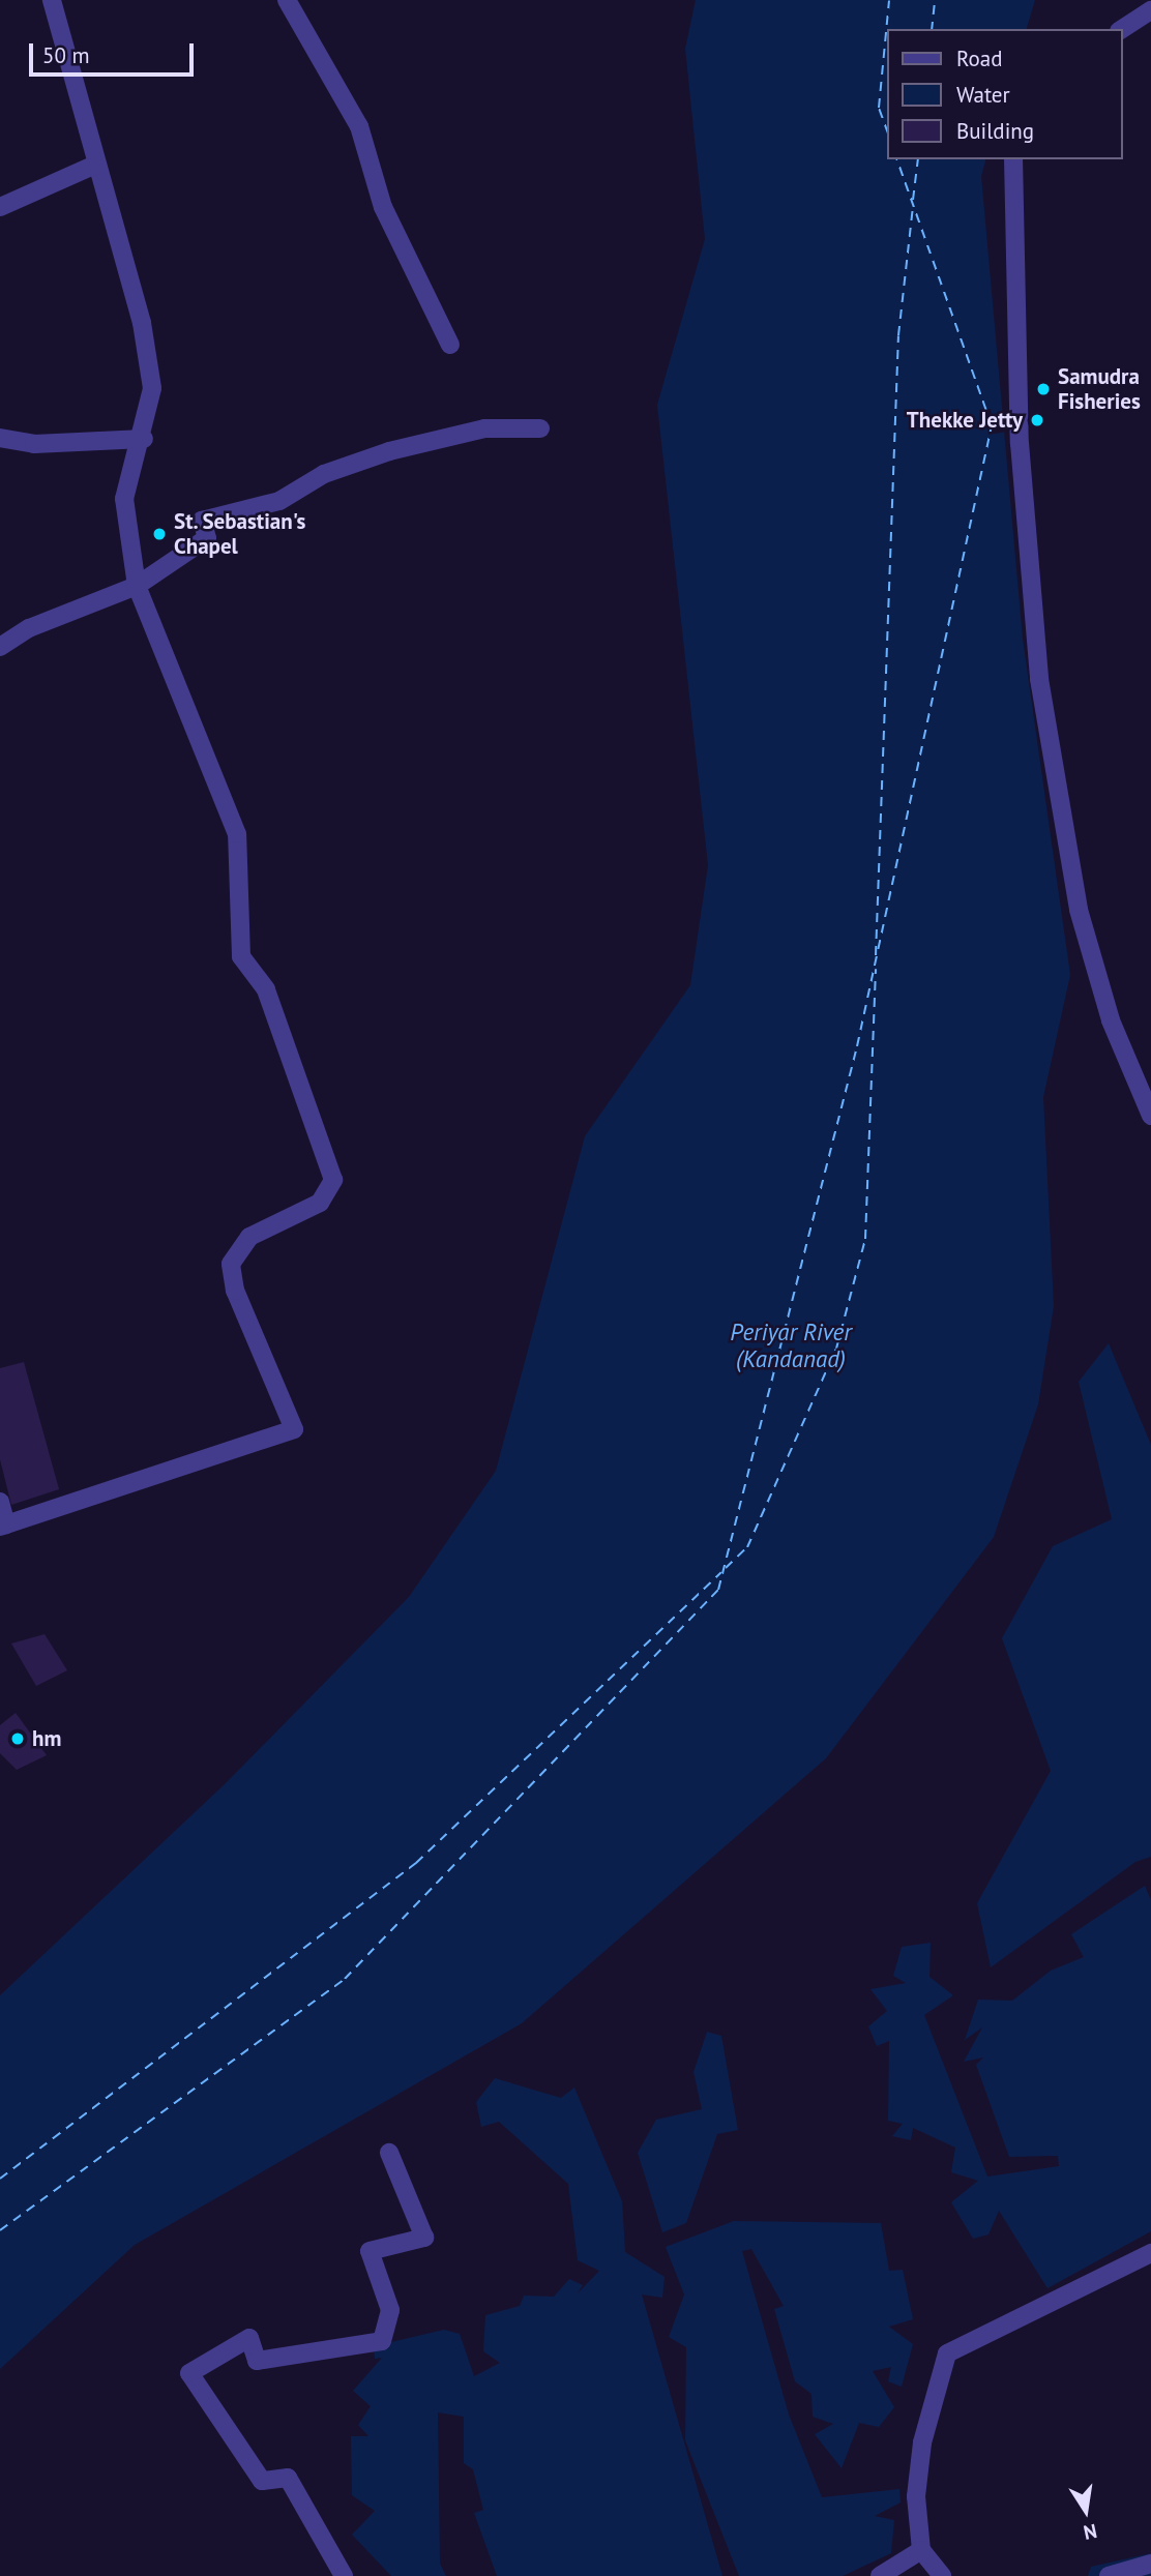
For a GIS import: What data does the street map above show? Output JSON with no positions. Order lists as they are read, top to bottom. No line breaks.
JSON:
{"water":["Periyar River (Kandanad)"],"places":["Samudra Fisheries","Thekke Jetty","St. Sebastian's Chapel","hm"],"legend":["Road","Water","Building"],"scale_bar":"50 m","north":"bottom"}
